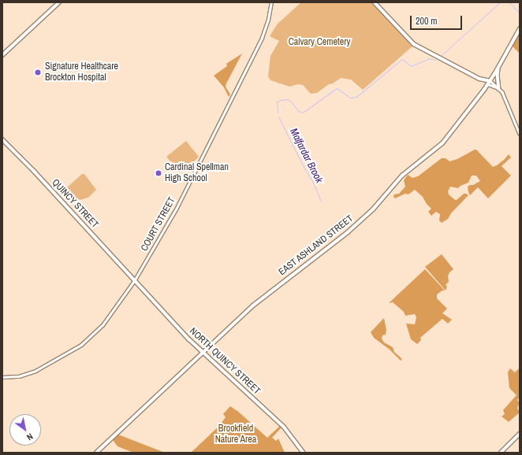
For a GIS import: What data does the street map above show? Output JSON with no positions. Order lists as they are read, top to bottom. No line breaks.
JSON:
{"streets":{"main road":["QUINCY STREET","EAST ASHLAND STREET","NORTH QUINCY STREET"],"street":["COURT STREET"]},"crossings":[["QUINCY STREET","COURT STREET"],["QUINCY STREET","NORTH QUINCY STREET"],["COURT STREET","NORTH QUINCY STREET"],["EAST ASHLAND STREET","NORTH QUINCY STREET"]],"water":["Malfardar Brook"],"parks":["Calvary Cemetery","Brookfield Nature Area"],"places":["Signature Healthcare Brockton Hospital","Cardinal Spellman High School"],"scale_bar":"200 m","north":"bottom right"}
